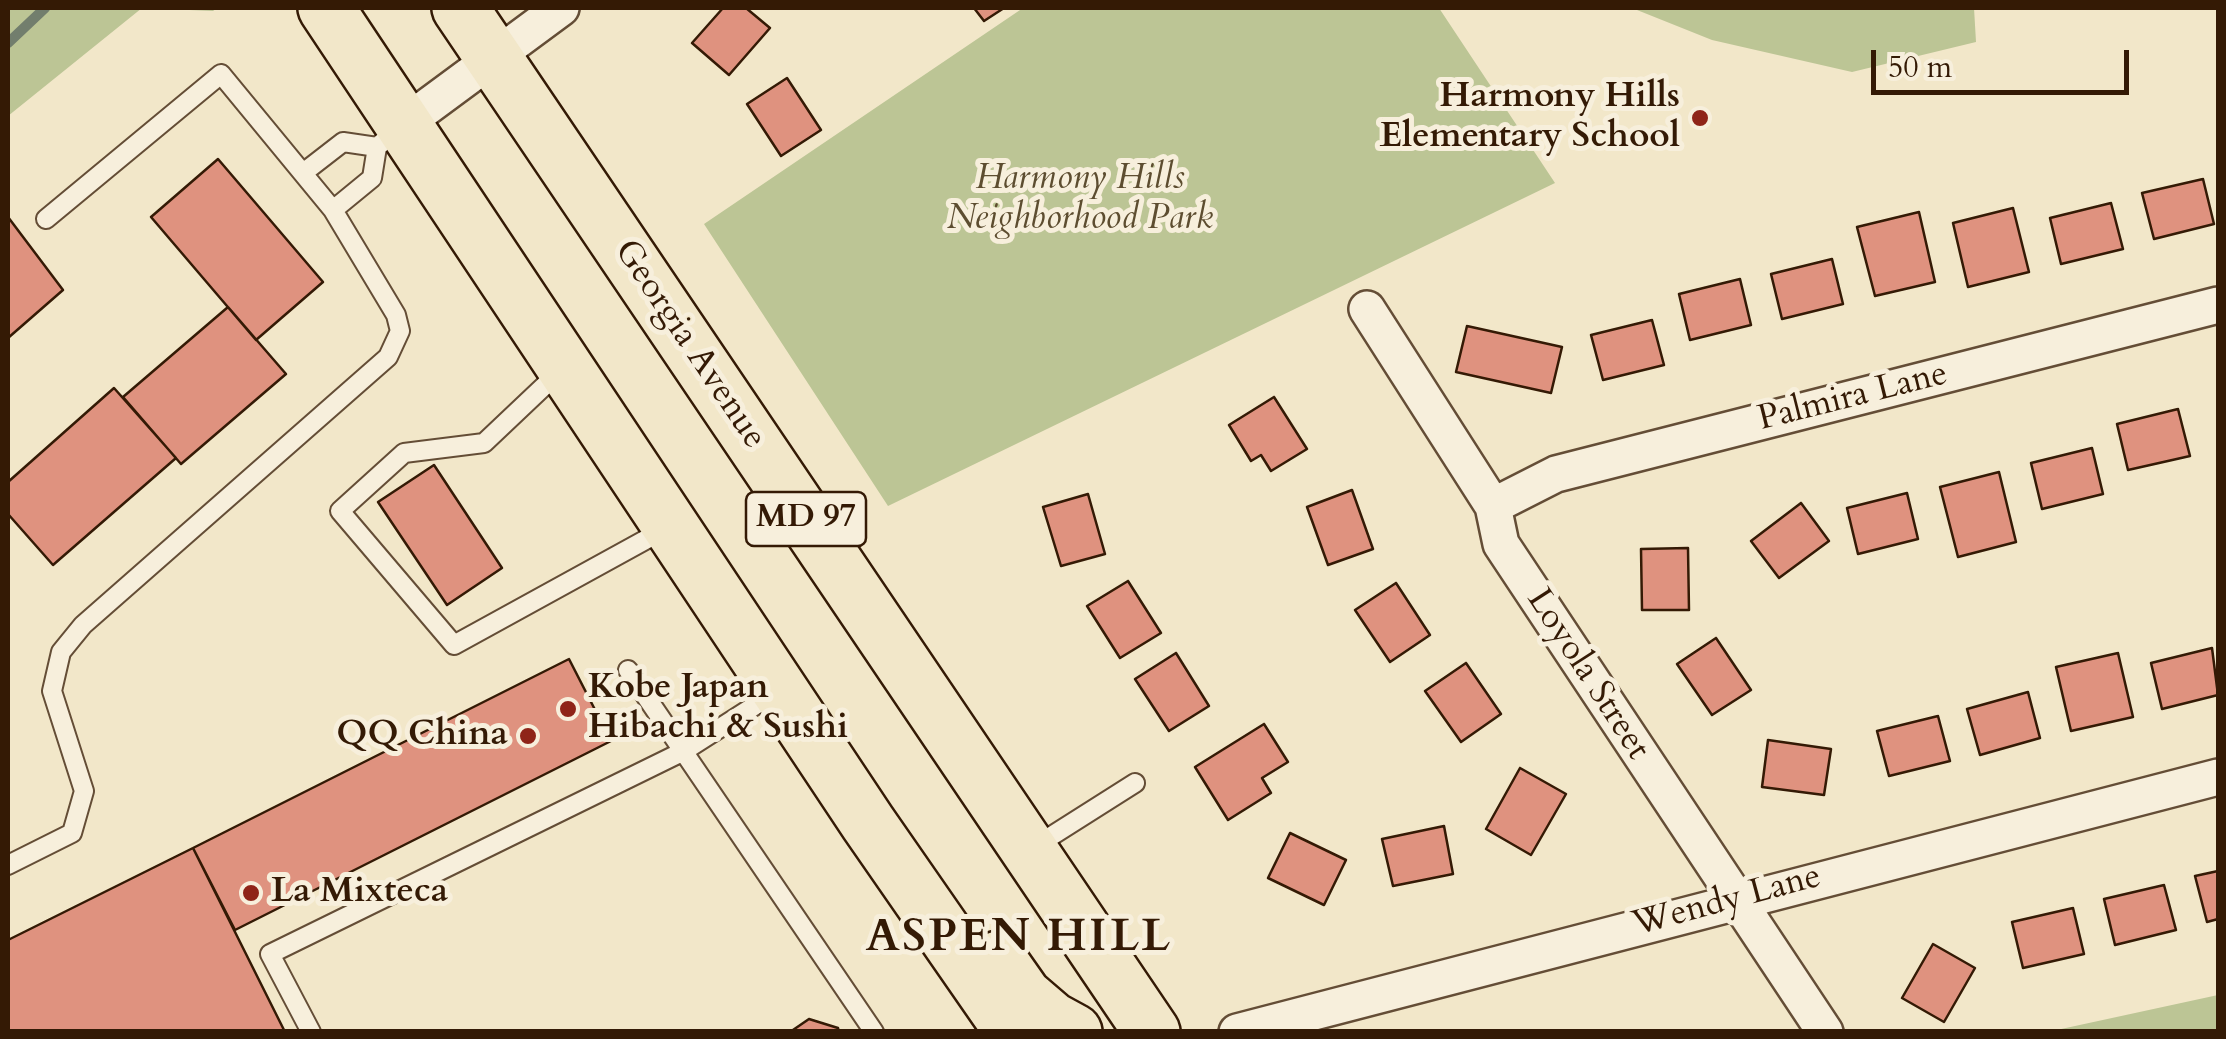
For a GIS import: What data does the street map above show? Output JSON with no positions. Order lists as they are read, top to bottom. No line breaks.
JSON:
{"streets":{"main road":["Georgia Avenue","MD 97"],"street":["Palmira Lane","Loyola Street","Wendy Lane"]},"crossings":[["Palmira Lane","Loyola Street"],["Loyola Street","Wendy Lane"]],"districts":["ASPEN HILL"],"parks":["Harmony Hills Neighborhood Park"],"places":["Harmony Hills Elementary School","Kobe Japan Hibachi & Sushi","QQ China","La Mixteca"],"scale_bar":"50 m"}
